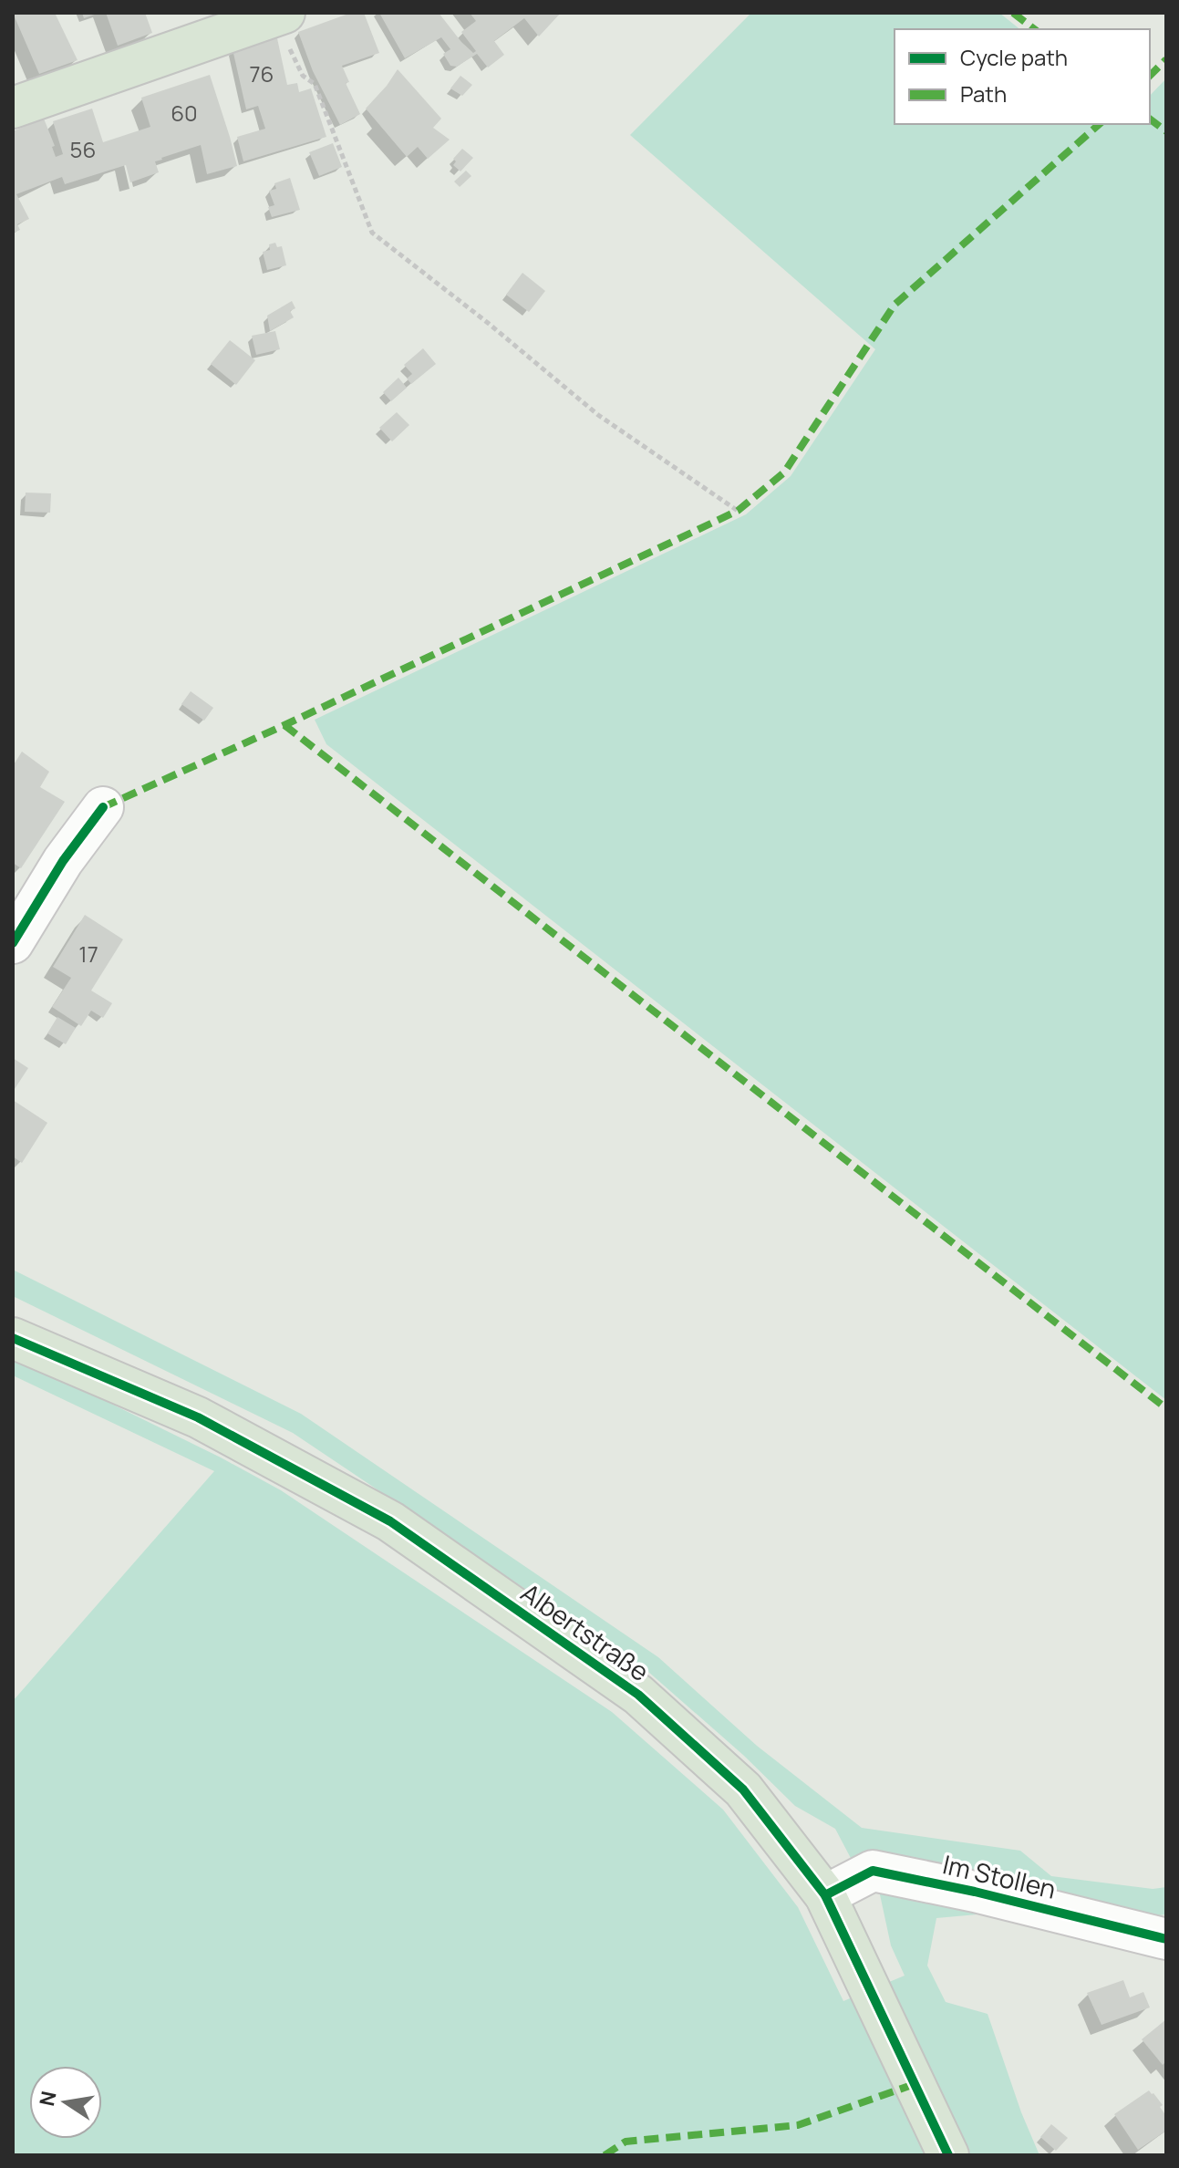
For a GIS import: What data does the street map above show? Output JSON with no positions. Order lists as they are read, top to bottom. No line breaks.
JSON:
{"streets":{"main road":["Albertstraße"],"street":["Im Stollen"]},"crossings":[["Albertstraße","Im Stollen"]],"house_numbers":["76","60","56","17"],"legend":["Cycle path","Path"],"north":"left"}
